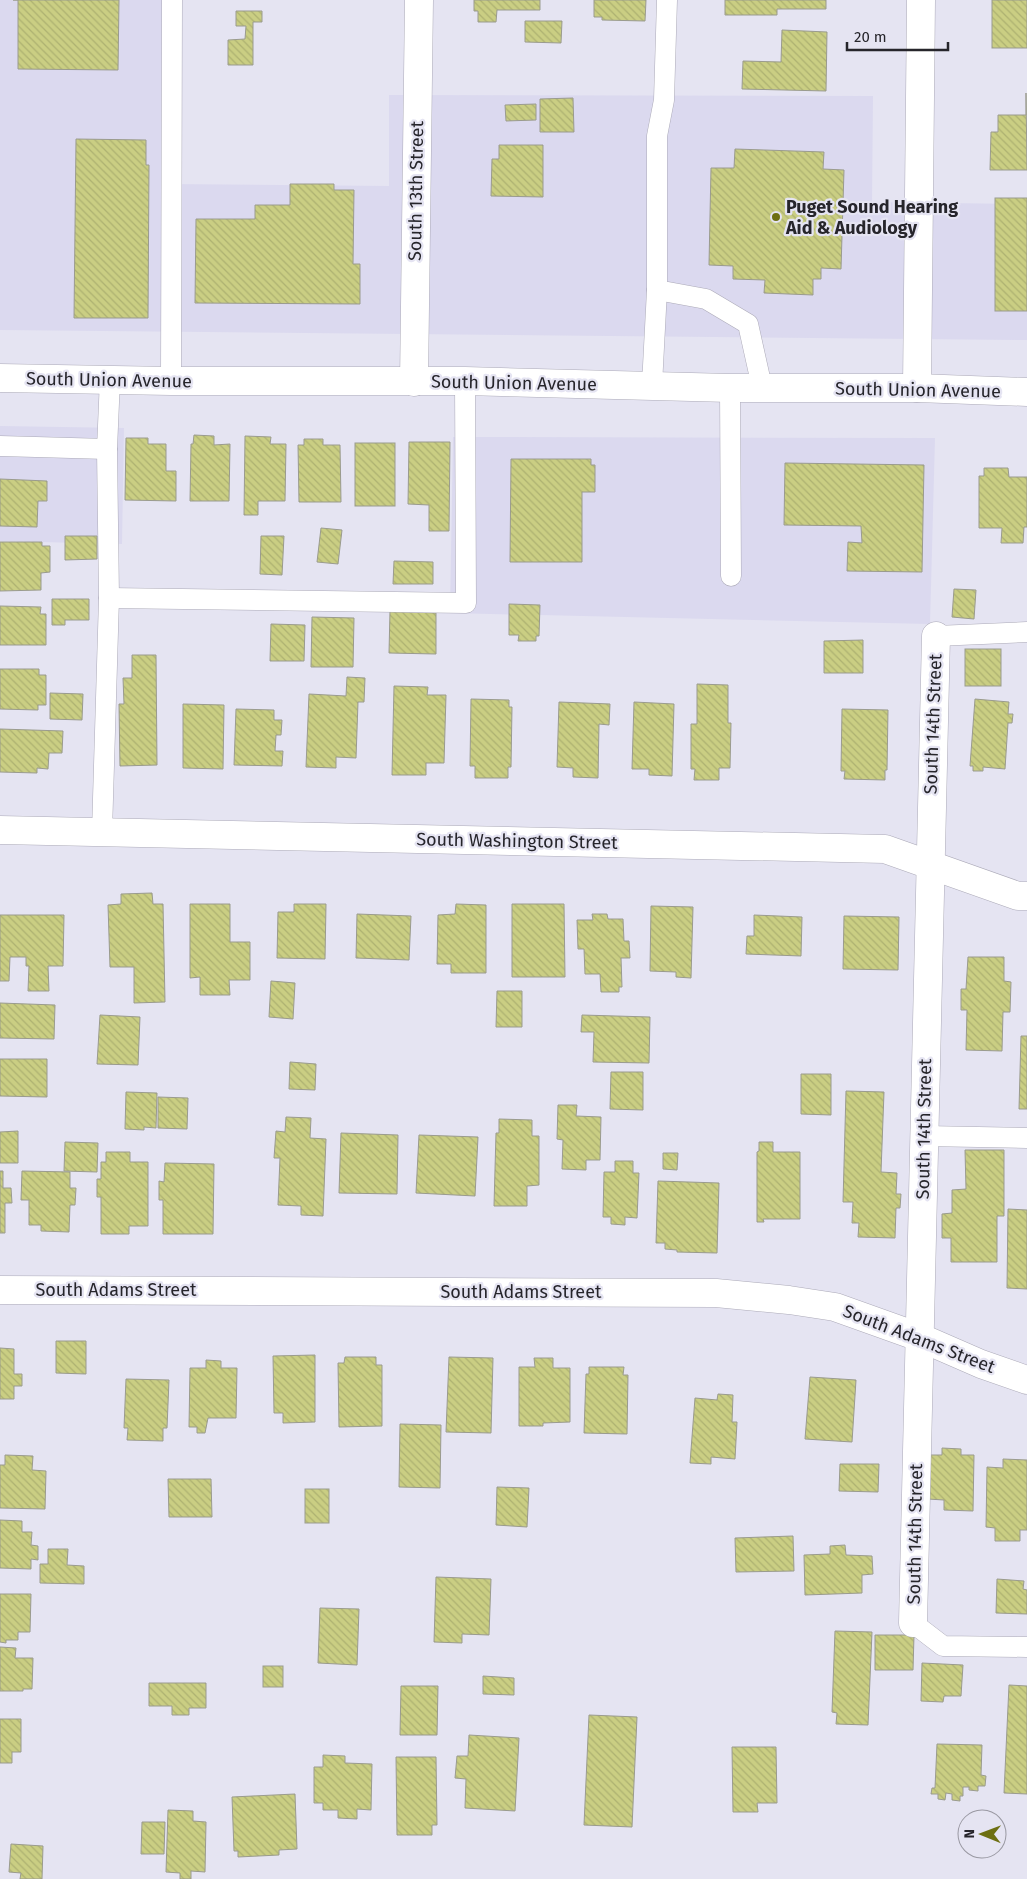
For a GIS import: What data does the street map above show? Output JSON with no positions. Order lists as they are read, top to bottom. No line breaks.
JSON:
{"streets":{"street":["South 13th Street","South Union Avenue","South 14th Street","South Washington Street","South Adams Street"]},"crossings":[["South 13th Street","South Union Avenue"],["South 14th Street","South Washington Street"],["South 14th Street","South Adams Street"]],"places":["Puget Sound Hearing Aid & Audiology"],"scale_bar":"20 m","north":"left"}
